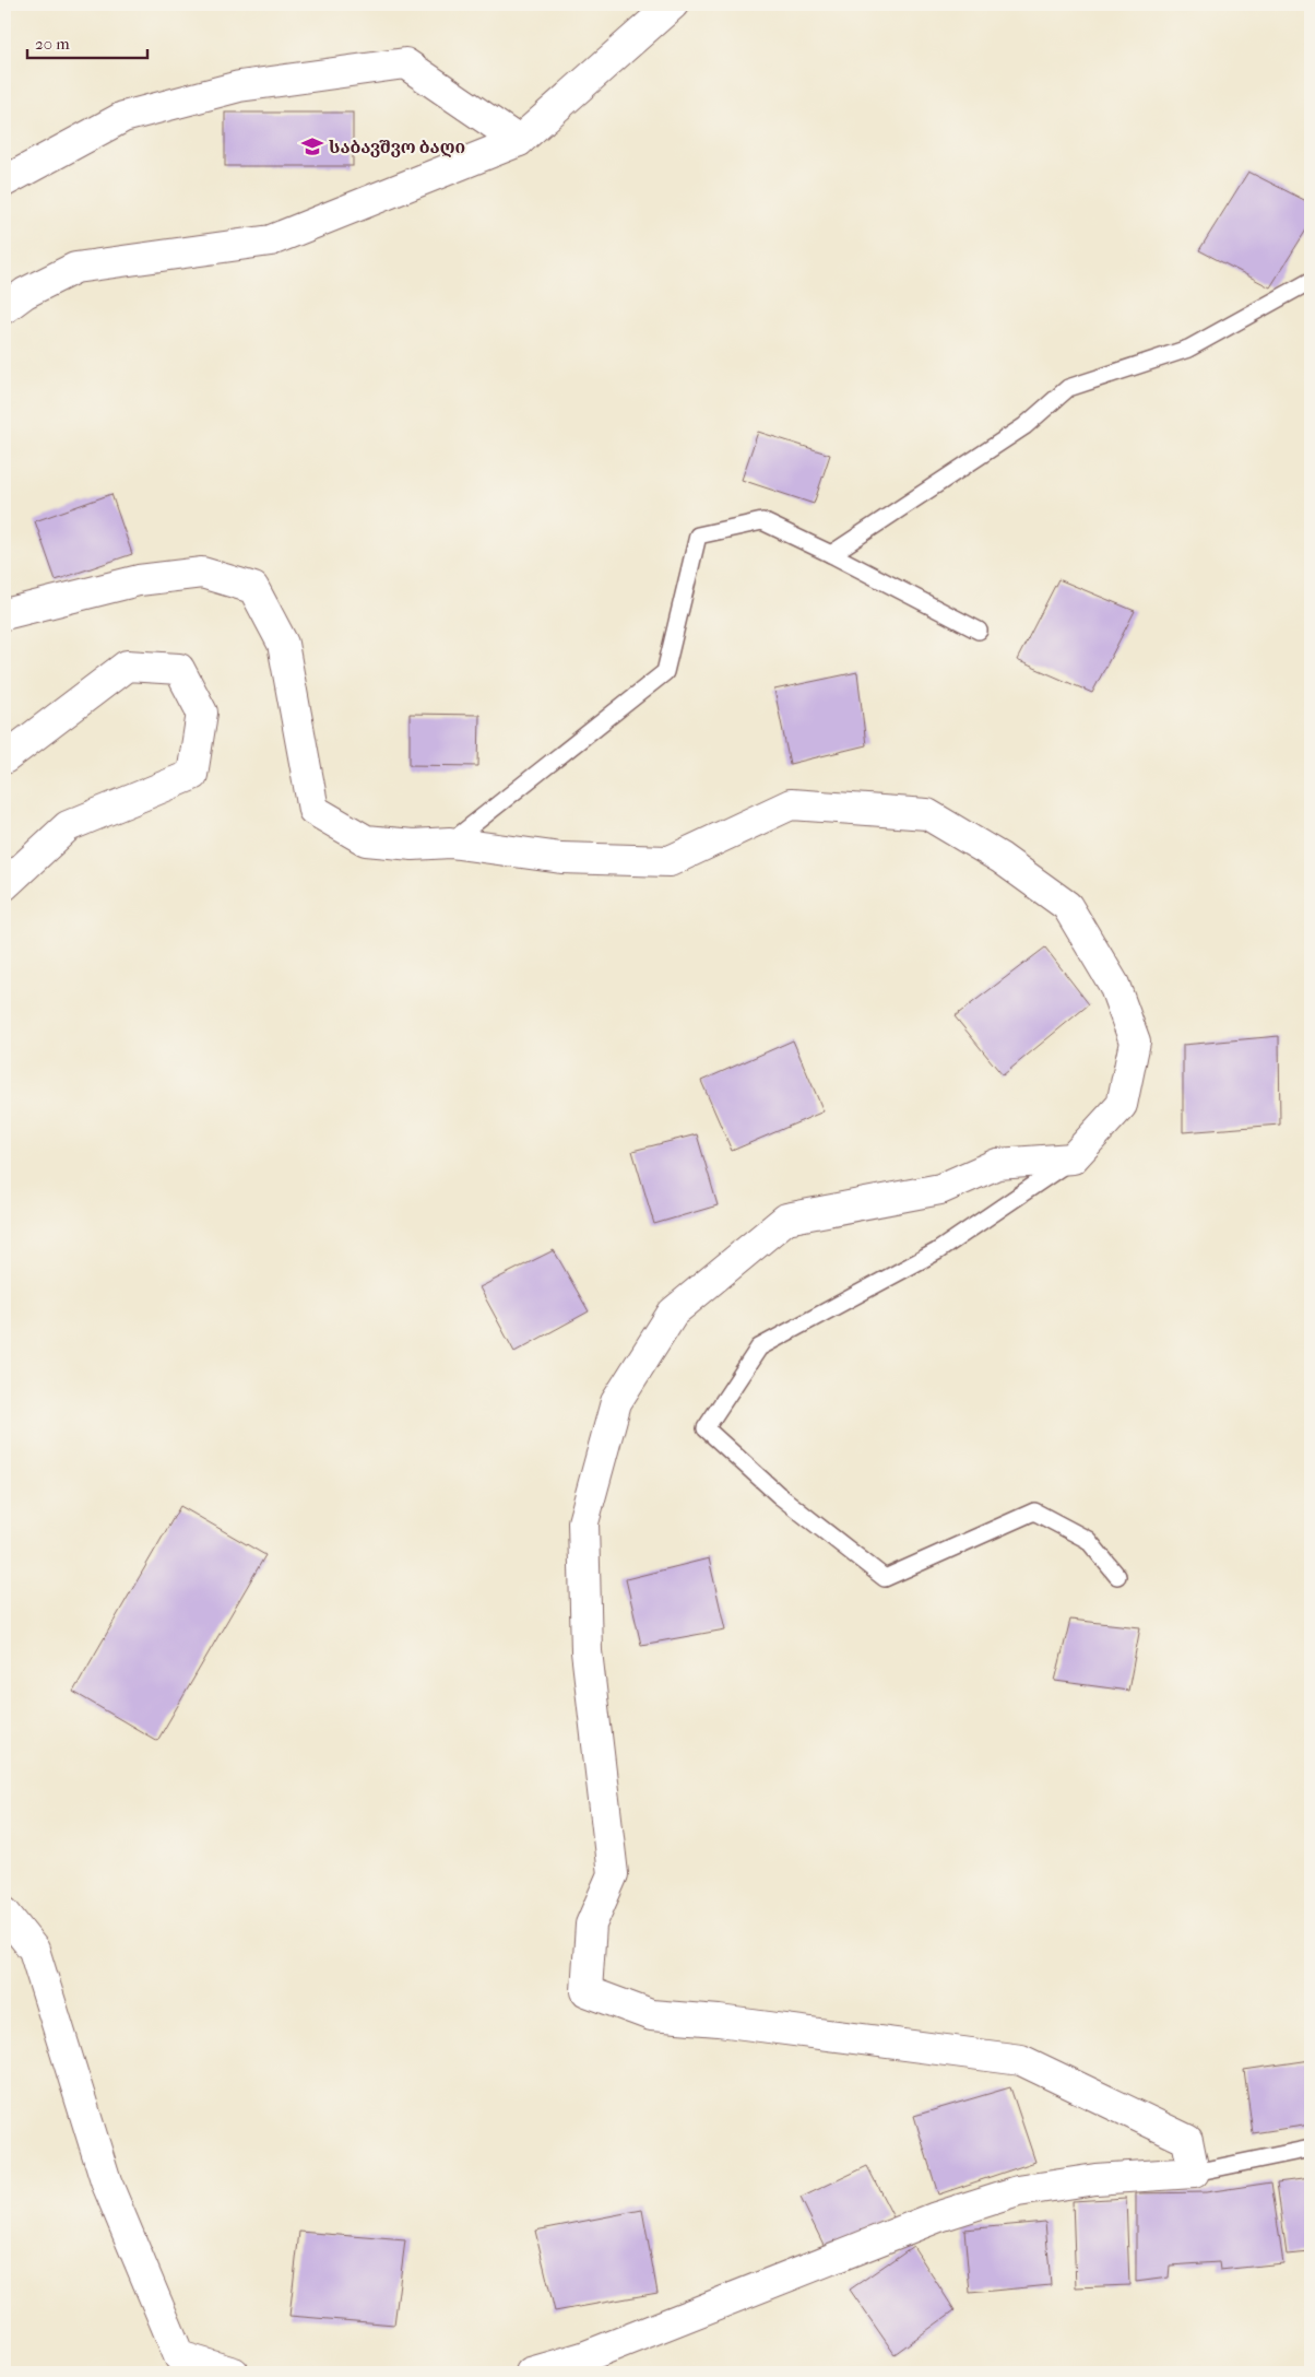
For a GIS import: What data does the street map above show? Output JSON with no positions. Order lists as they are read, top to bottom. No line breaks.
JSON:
{"places":{"school or university":["საბავშვო ბაღი"]},"scale_bar":"20 m"}
